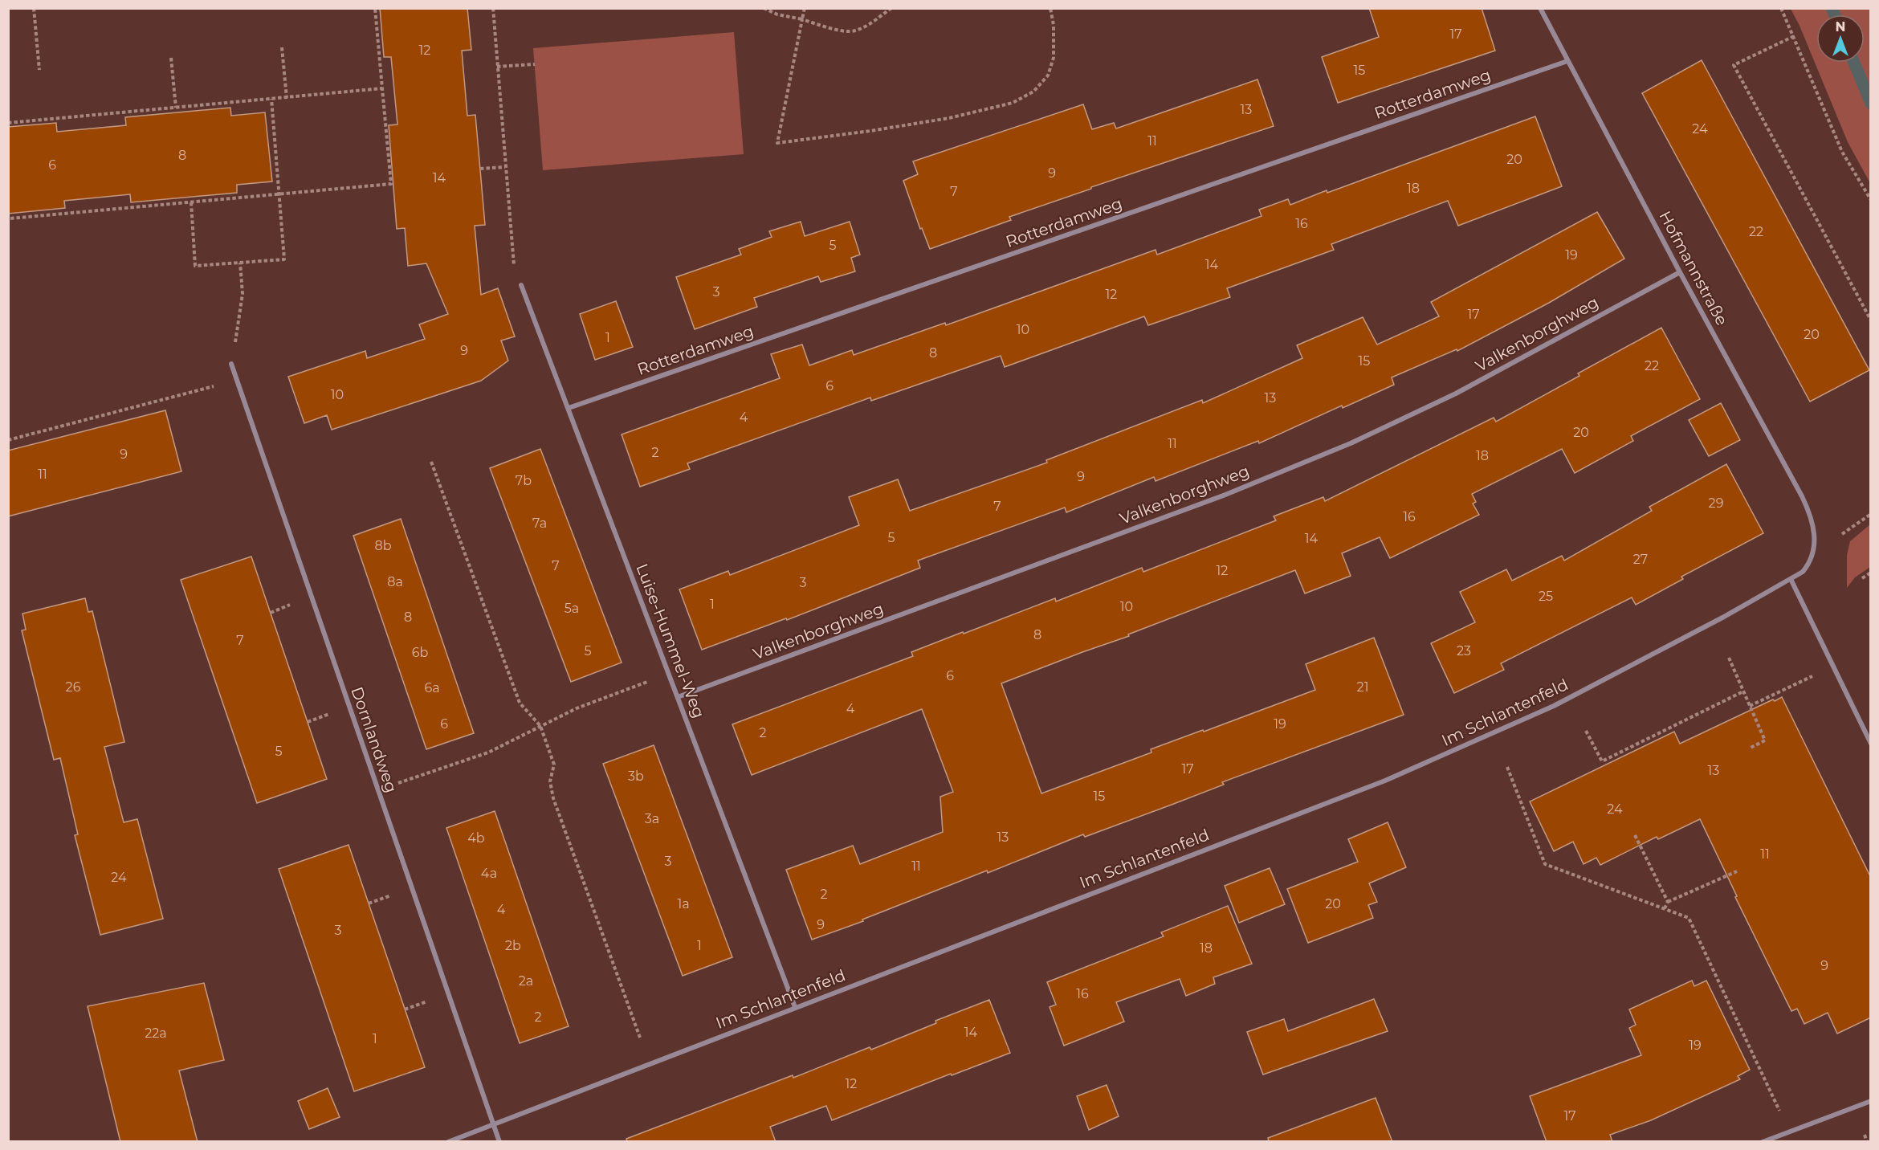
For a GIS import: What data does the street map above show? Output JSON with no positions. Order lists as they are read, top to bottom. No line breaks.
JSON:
{"streets":{"street":["Rotterdamweg","Hofmannstraße","Valkenborghweg","Luise-Hummel-Weg","Im Schlantenfeld","Dornlandweg"]},"crossings":[["Rotterdamweg","Hofmannstraße"],["Rotterdamweg","Luise-Hummel-Weg"],["Hofmannstraße","Valkenborghweg"],["Hofmannstraße","Im Schlantenfeld"],["Valkenborghweg","Luise-Hummel-Weg"],["Luise-Hummel-Weg","Im Schlantenfeld"],["Im Schlantenfeld","Dornlandweg"]],"house_numbers":["17","12","15","13","24","11","8","20","6","9","14","18","7","16","22","5","19","14","3","12","17","10","20","1","9","8","15","22","6","10","13","4","20","11","2","9","18","11","9","7b","29","7","16","7a","5","14","8b","27","7","12","8a","3","25","1","10","5a","8","8","7","5","23","6b","6","26","21","6a","4","6","19","2","5","17","13","3b","15","24","3a","13","4b","11","3","11","4a","24","2","1a","20","4","9","3","2b","1","18","9","2a","16","2","14","22a","1","19","12","17"],"north":"top"}
